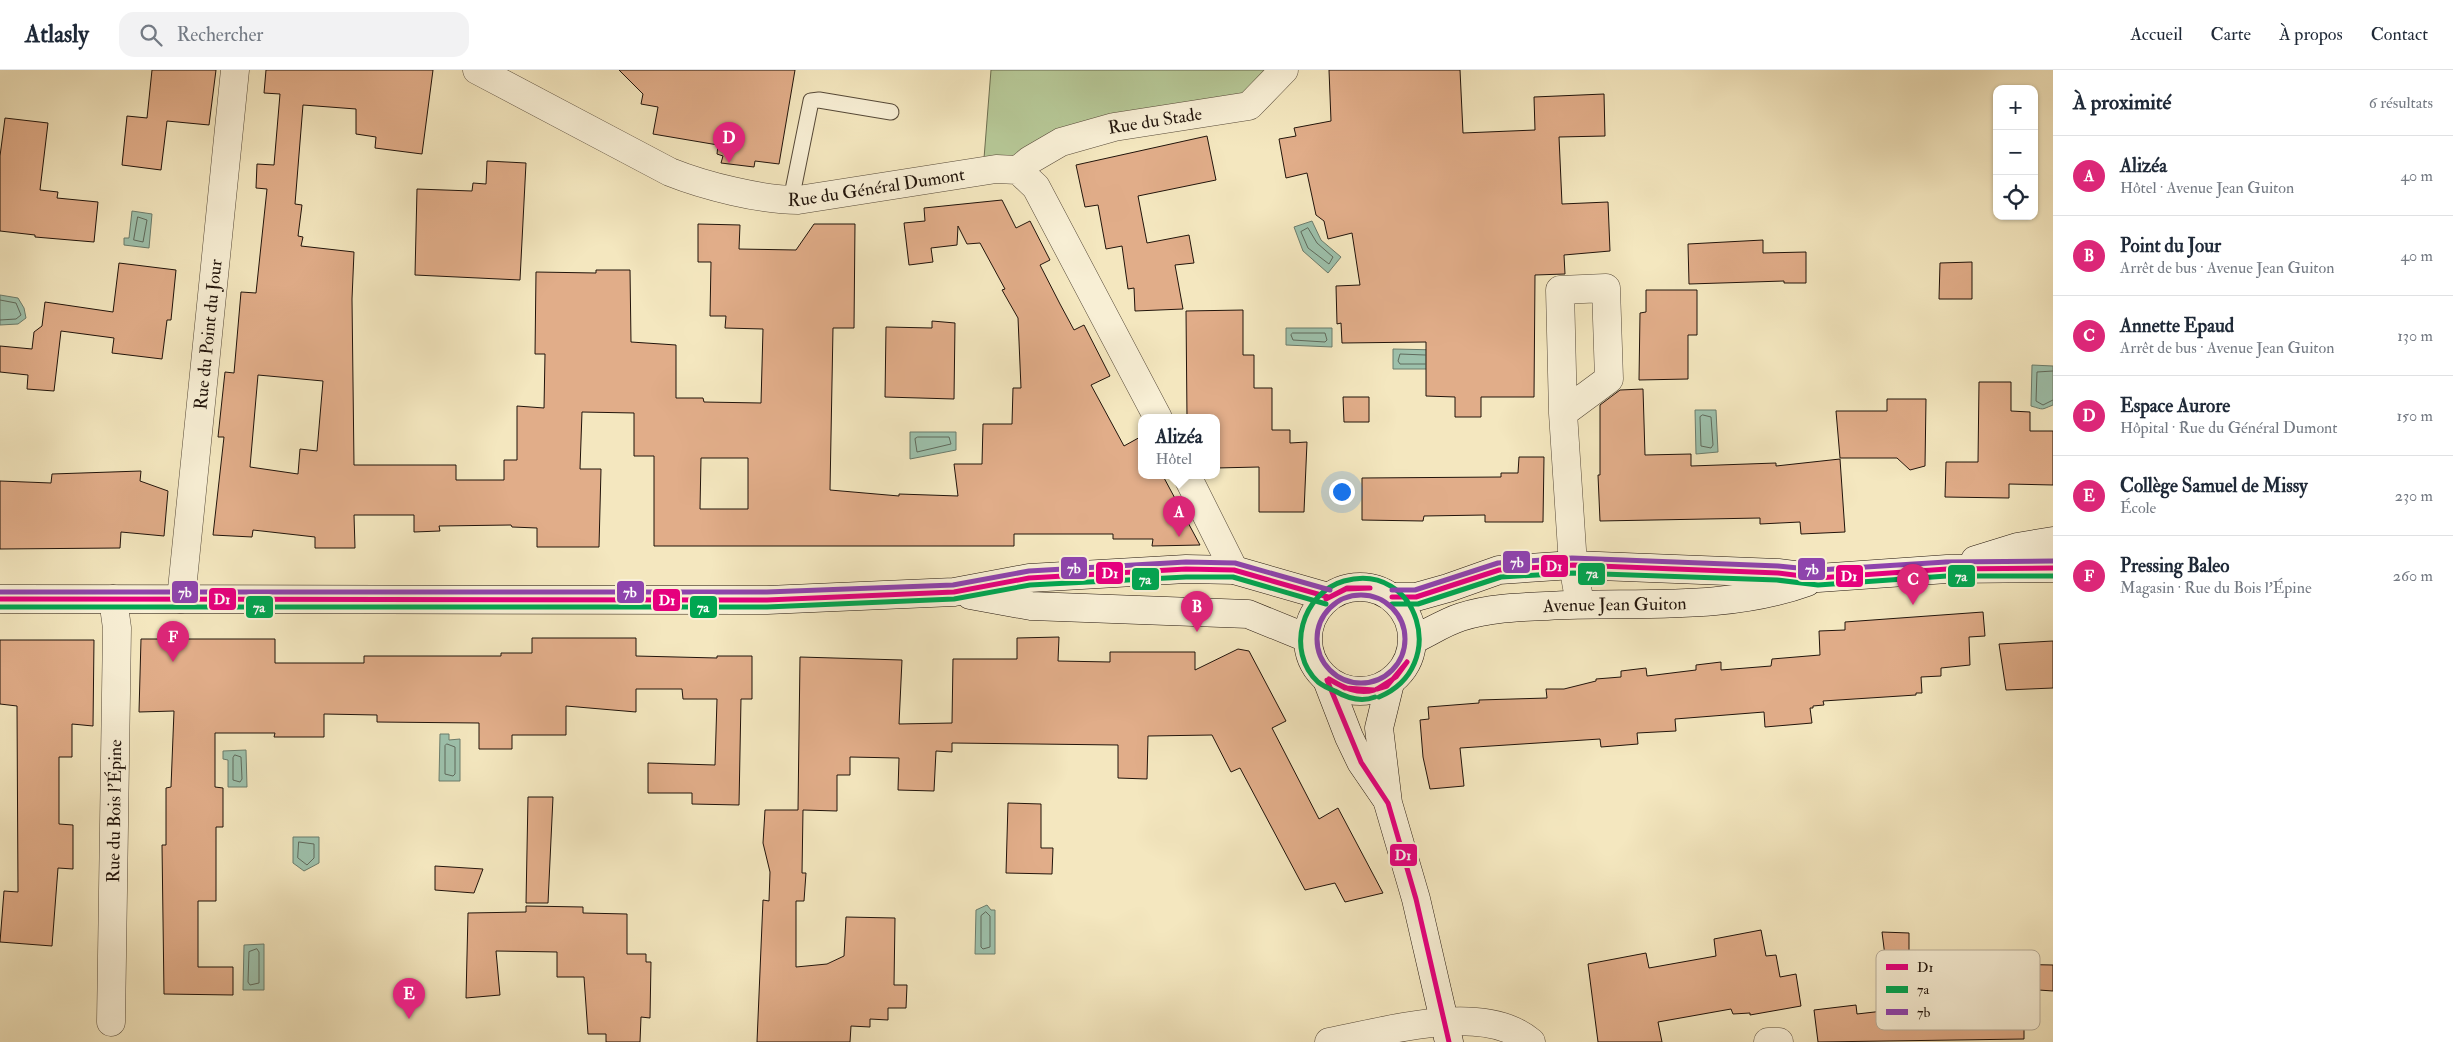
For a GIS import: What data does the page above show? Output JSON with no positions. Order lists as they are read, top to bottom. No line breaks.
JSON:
{"streets":{"main road":["Rue du Stade","Rue du Général Dumont","Rue du Point du Jour","Avenue Jean Guiton","Rue du Bois l'Épine"]},"crossings":[["Rue du Stade","Rue du Général Dumont"]],"lines":["transit line 7b","transit line D1","transit line 7a"],"legend":["D1","7a","7b"],"page":{"header":"Atlasly","search":"Rechercher","nav":["Accueil","Carte","À propos","Contact"],"heading":["À proximité","6 résultats"],"map_buttons":["+","−"],"pins":["D","A","C","B","F","E"],"list":[{"mark":"A","name":"Alizéa","note":"Hôtel · Avenue Jean Guiton","value":"40 m"},{"mark":"B","name":"Point du Jour","note":"Arrêt de bus · Avenue Jean Guiton","value":"40 m"},{"mark":"C","name":"Annette Epaud","note":"Arrêt de bus · Avenue Jean Guiton","value":"130 m"},{"mark":"D","name":"Espace Aurore","note":"Hôpital · Rue du Général Dumont","value":"150 m"},{"mark":"E","name":"Collège Samuel de Missy","note":"École","value":"230 m"},{"mark":"F","name":"Pressing Baleo","note":"Magasin · Rue du Bois l'Épine","value":"260 m"}],"popup":["Alizéa","Hôtel"]}}
